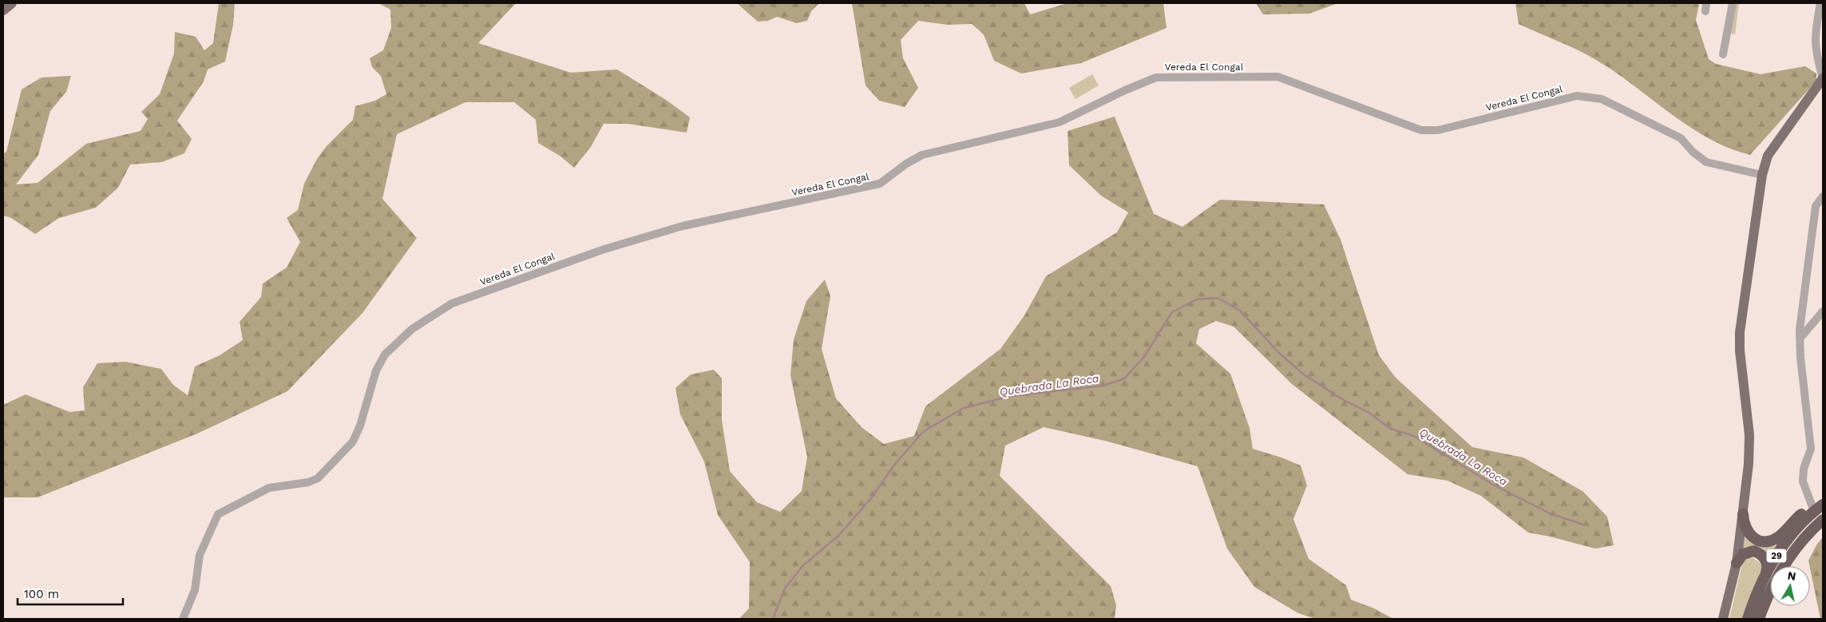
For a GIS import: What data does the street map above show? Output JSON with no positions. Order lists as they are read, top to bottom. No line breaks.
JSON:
{"streets":{"highway":["29"],"street":["Vereda El Congal"]},"water":["Quebrada La Roca"],"scale_bar":"100 m","north":"top"}
